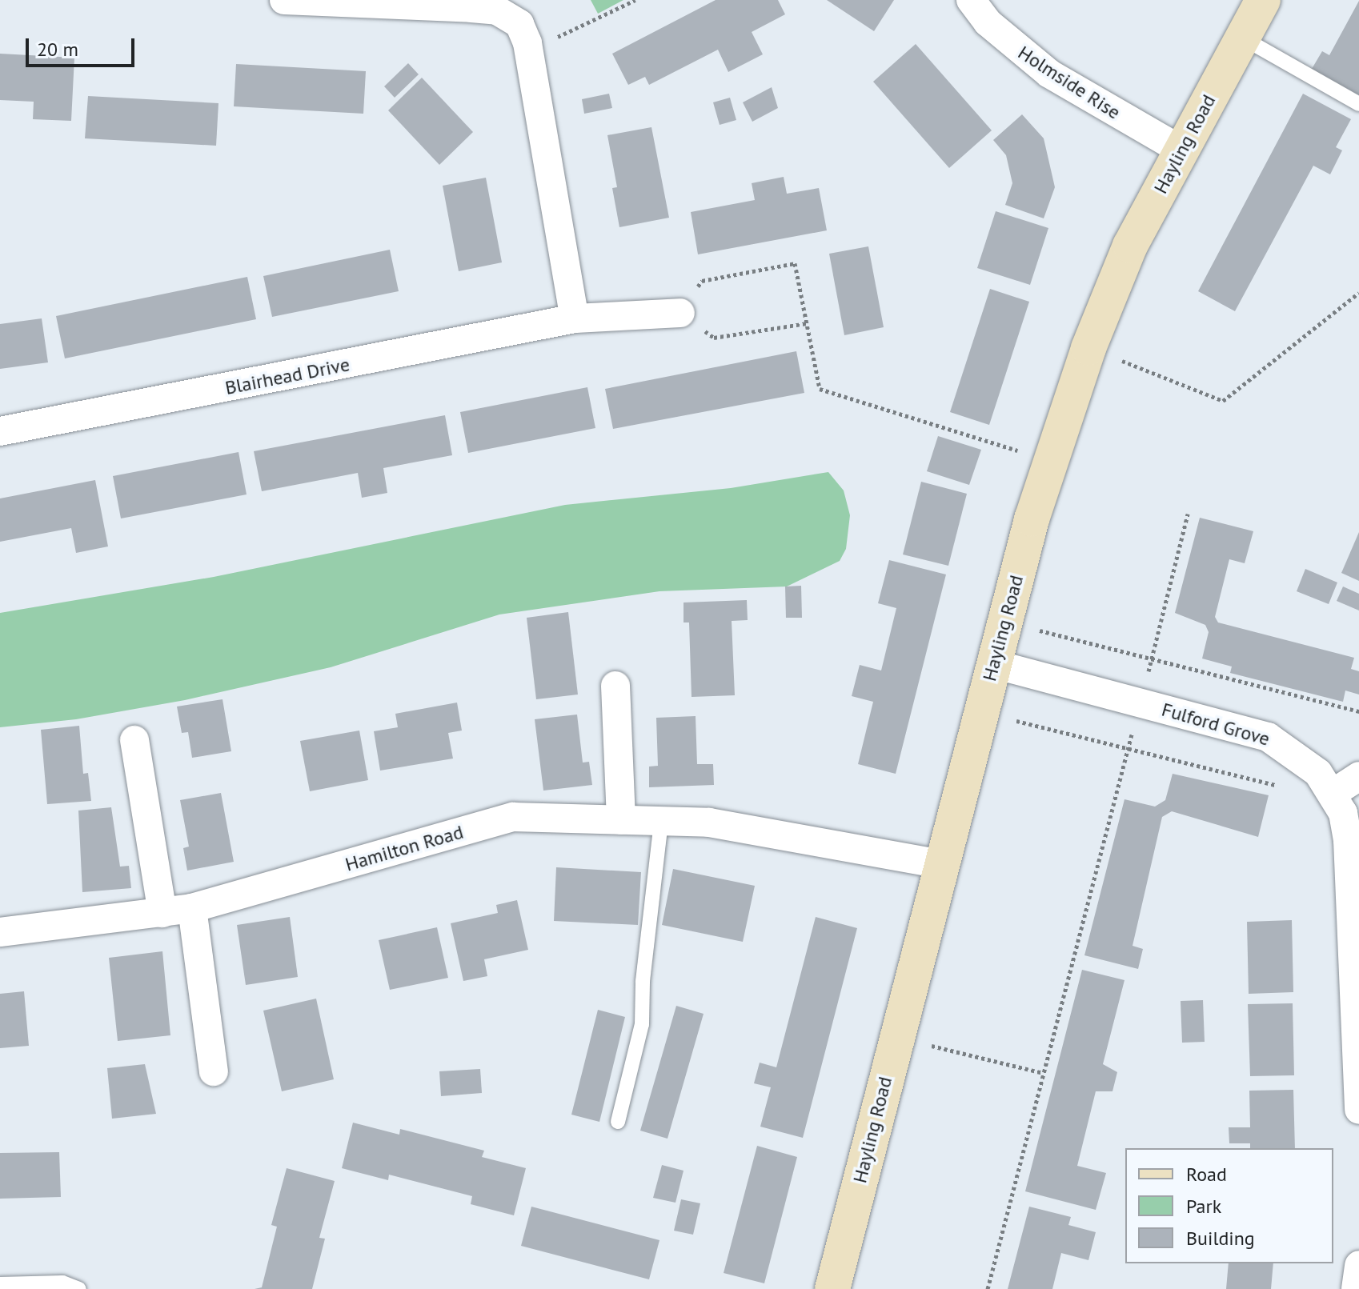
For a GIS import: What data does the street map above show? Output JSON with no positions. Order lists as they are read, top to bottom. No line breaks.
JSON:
{"streets":{"street":["Holmside Rise","Hayling Road","Blairhead Drive","Fulford Grove","Hamilton Road"]},"crossings":[["Holmside Rise","Hayling Road"],["Hayling Road","Fulford Grove"],["Hayling Road","Hamilton Road"]],"legend":["Road","Park","Building"],"scale_bar":"20 m"}
